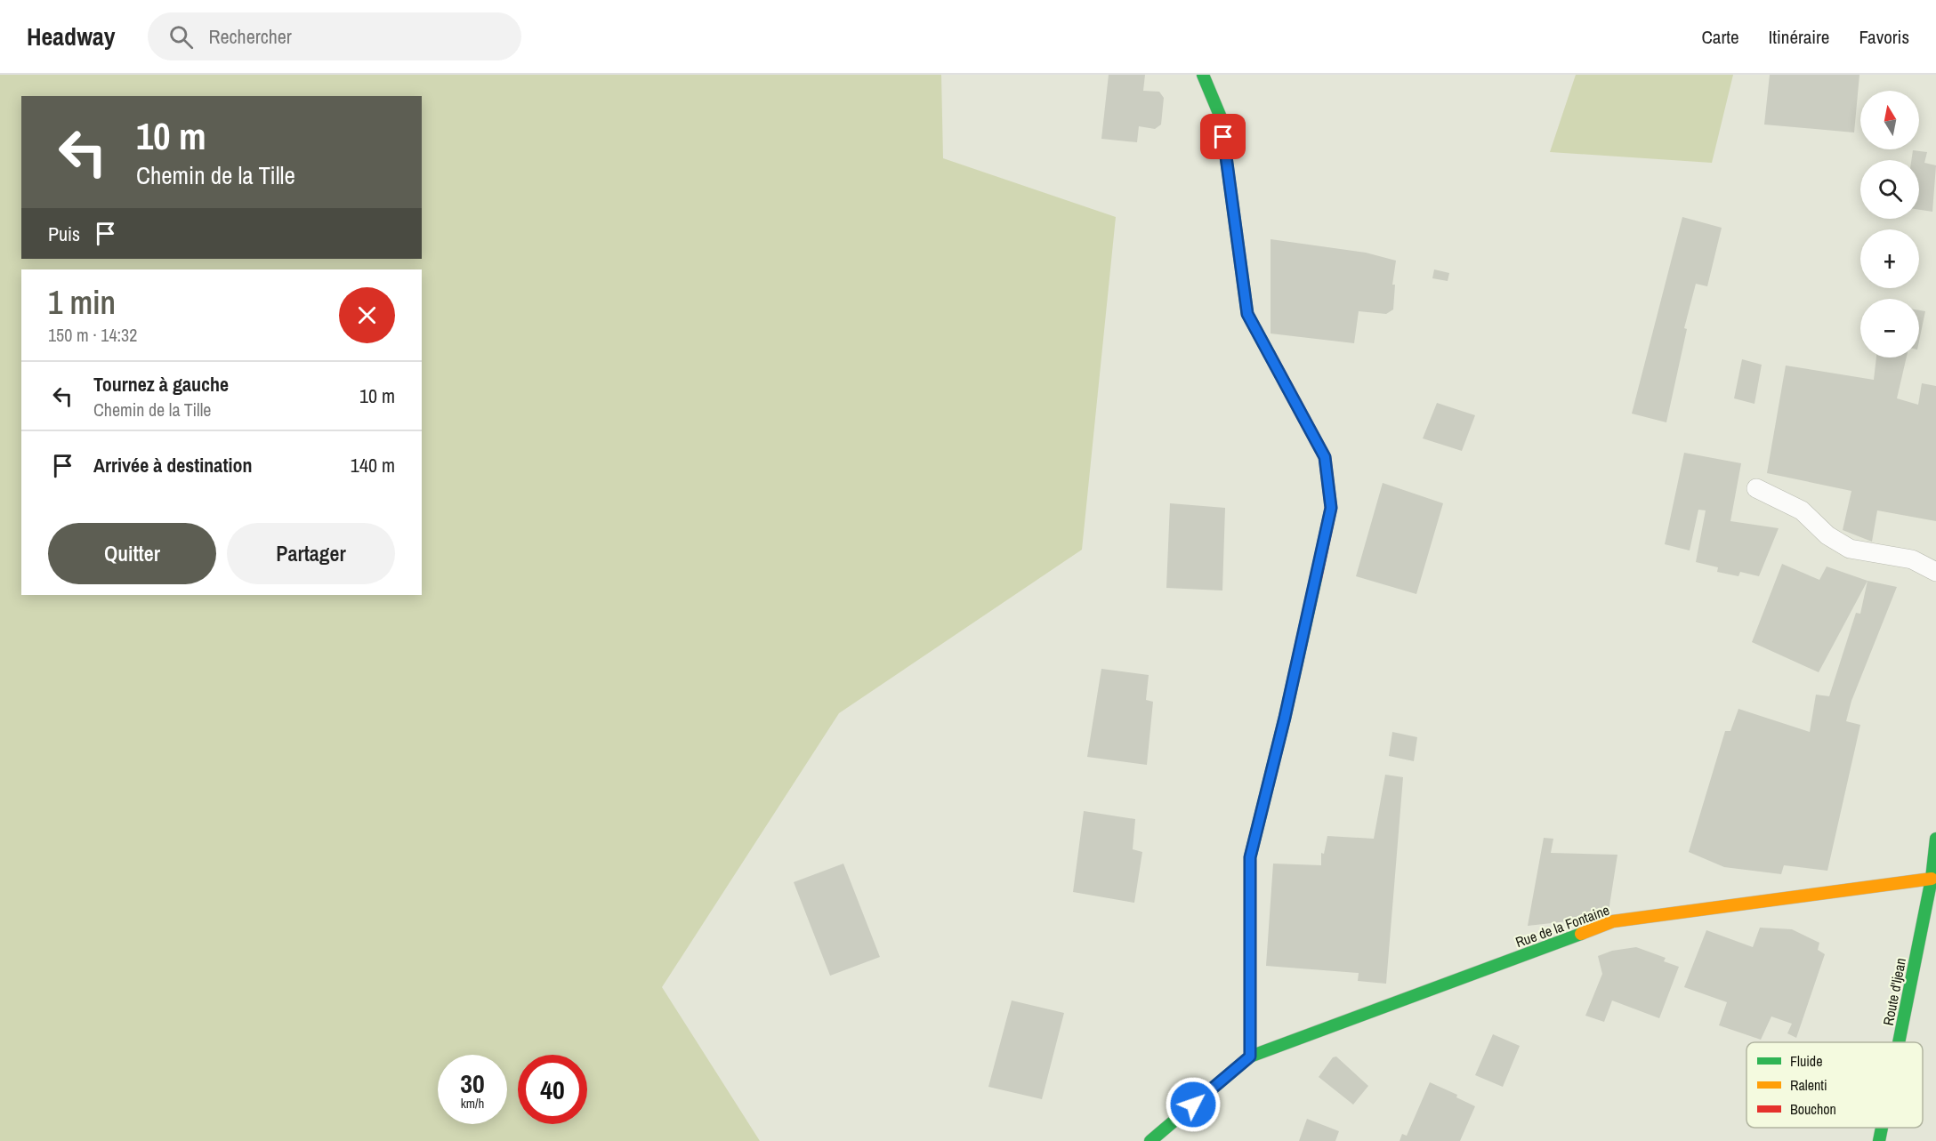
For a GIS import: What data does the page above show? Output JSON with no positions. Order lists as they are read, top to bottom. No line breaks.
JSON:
{"streets":{"street":["Rue de la Fontaine","Route d'Ijean"]},"crossings":[["Rue de la Fontaine","Route d'Ijean"]],"legend":["Fluide","Ralenti","Bouchon"],"north":"top","page":{"header":"Headway","search":"Rechercher","nav":["Carte","Itinéraire","Favoris"],"map_buttons":["+","−"],"turn":["10 m","Chemin de la Tille"],"then":"Puis","heading":["1 min","150 m · 14:32"],"list":[{"name":"Tournez à gauche","note":"Chemin de la Tille","value":"10 m"},{"name":"Arrivée à destination","value":"140 m"}],"buttons":["Quitter","Partager"],"speed":"30 km/h","limit":"40"}}
